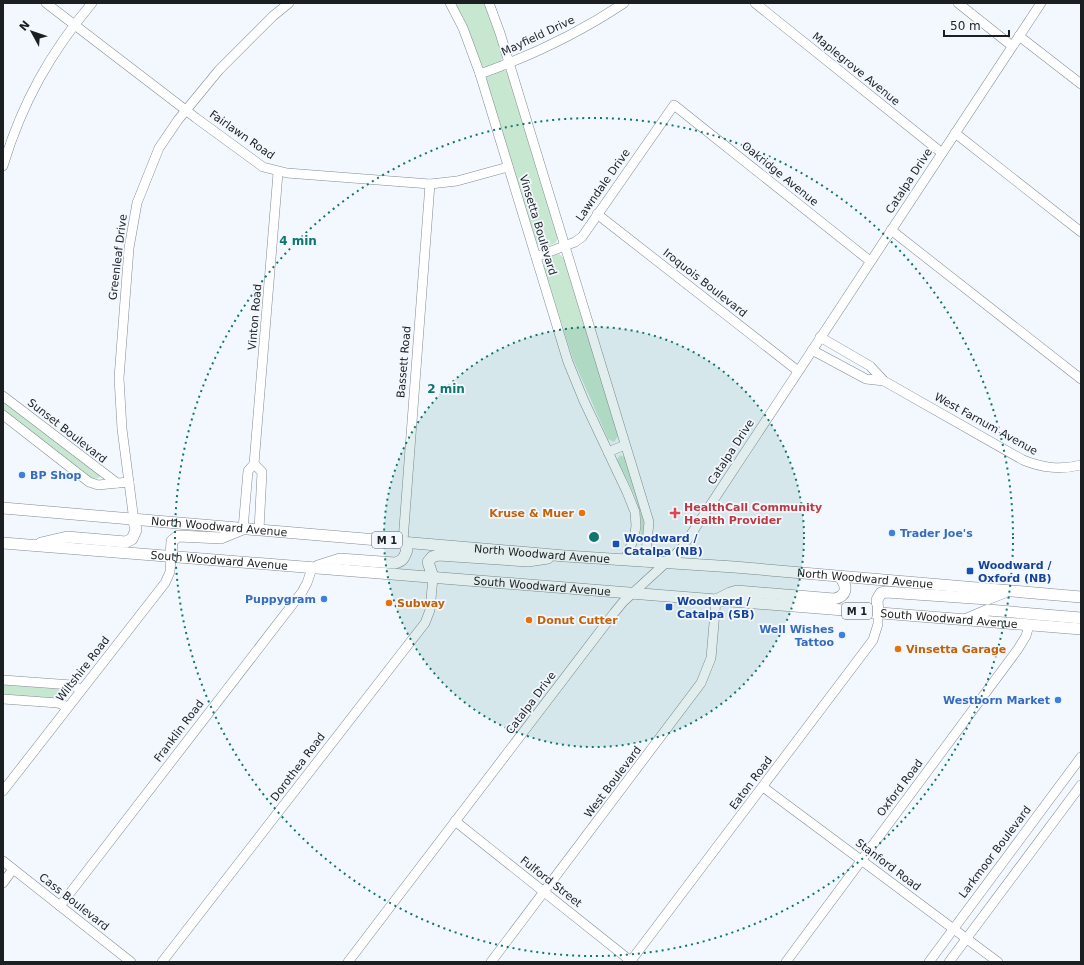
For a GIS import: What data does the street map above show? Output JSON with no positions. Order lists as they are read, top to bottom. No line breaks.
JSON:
{"streets":{"main road":["North Woodward Avenue","M 1","South Woodward Avenue"],"street":["Mayfield Drive","Maplegrove Avenue","Fairlawn Road","Oakridge Avenue","Catalpa Drive","Lawndale Drive","Vinsetta Boulevard","Greenleaf Drive","Iroquois Boulevard","Vinton Road","Bassett Road","West Farnum Avenue","Sunset Boulevard","Wiltshire Road","Franklin Road","Dorothea Road","West Boulevard","Eaton Road","Oxford Road","Larkmoor Boulevard","Stanford Road","Fulford Street","Cass Boulevard"]},"crossings":[["Mayfield Drive","Vinsetta Boulevard"],["Maplegrove Avenue","Catalpa Drive"],["Fairlawn Road","Vinsetta Boulevard"],["Fairlawn Road","Greenleaf Drive"],["Fairlawn Road","Vinton Road"],["Fairlawn Road","Bassett Road"],["Oakridge Avenue","Catalpa Drive"],["Oakridge Avenue","Lawndale Drive"],["Catalpa Drive","Iroquois Boulevard"],["Catalpa Drive","West Farnum Avenue"],["Catalpa Drive","North Woodward Avenue"],["Catalpa Drive","South Woodward Avenue"],["Catalpa Drive","Fulford Street"],["Lawndale Drive","Vinsetta Boulevard"],["Lawndale Drive","Iroquois Boulevard"],["Vinsetta Boulevard","North Woodward Avenue"],["Greenleaf Drive","North Woodward Avenue"],["Vinton Road","North Woodward Avenue"],["Bassett Road","North Woodward Avenue"],["South Woodward Avenue","Wiltshire Road"],["South Woodward Avenue","Franklin Road"],["South Woodward Avenue","Dorothea Road"],["South Woodward Avenue","West Boulevard"],["South Woodward Avenue","Eaton Road"],["South Woodward Avenue","Oxford Road"],["Franklin Road","Cass Boulevard"],["West Boulevard","Fulford Street"],["Eaton Road","Stanford Road"],["Eaton Road","Fulford Street"],["Oxford Road","Stanford Road"],["Larkmoor Boulevard","Stanford Road"]],"places":{"other":["BP Shop","Kruse & Muer","Trader Joe's","Puppygram","Subway","Donut Cutter","Well Wishes Tattoo","Vinsetta Garage","Westborn Market"],"health":["HealthCall Community Health Provider"],"transit":["Woodward / Catalpa (NB)","Woodward / Oxford (NB)","Woodward / Catalpa (SB)"]},"scale_bar":"50 m","north":"top left","rings":["4 min","2 min"]}
